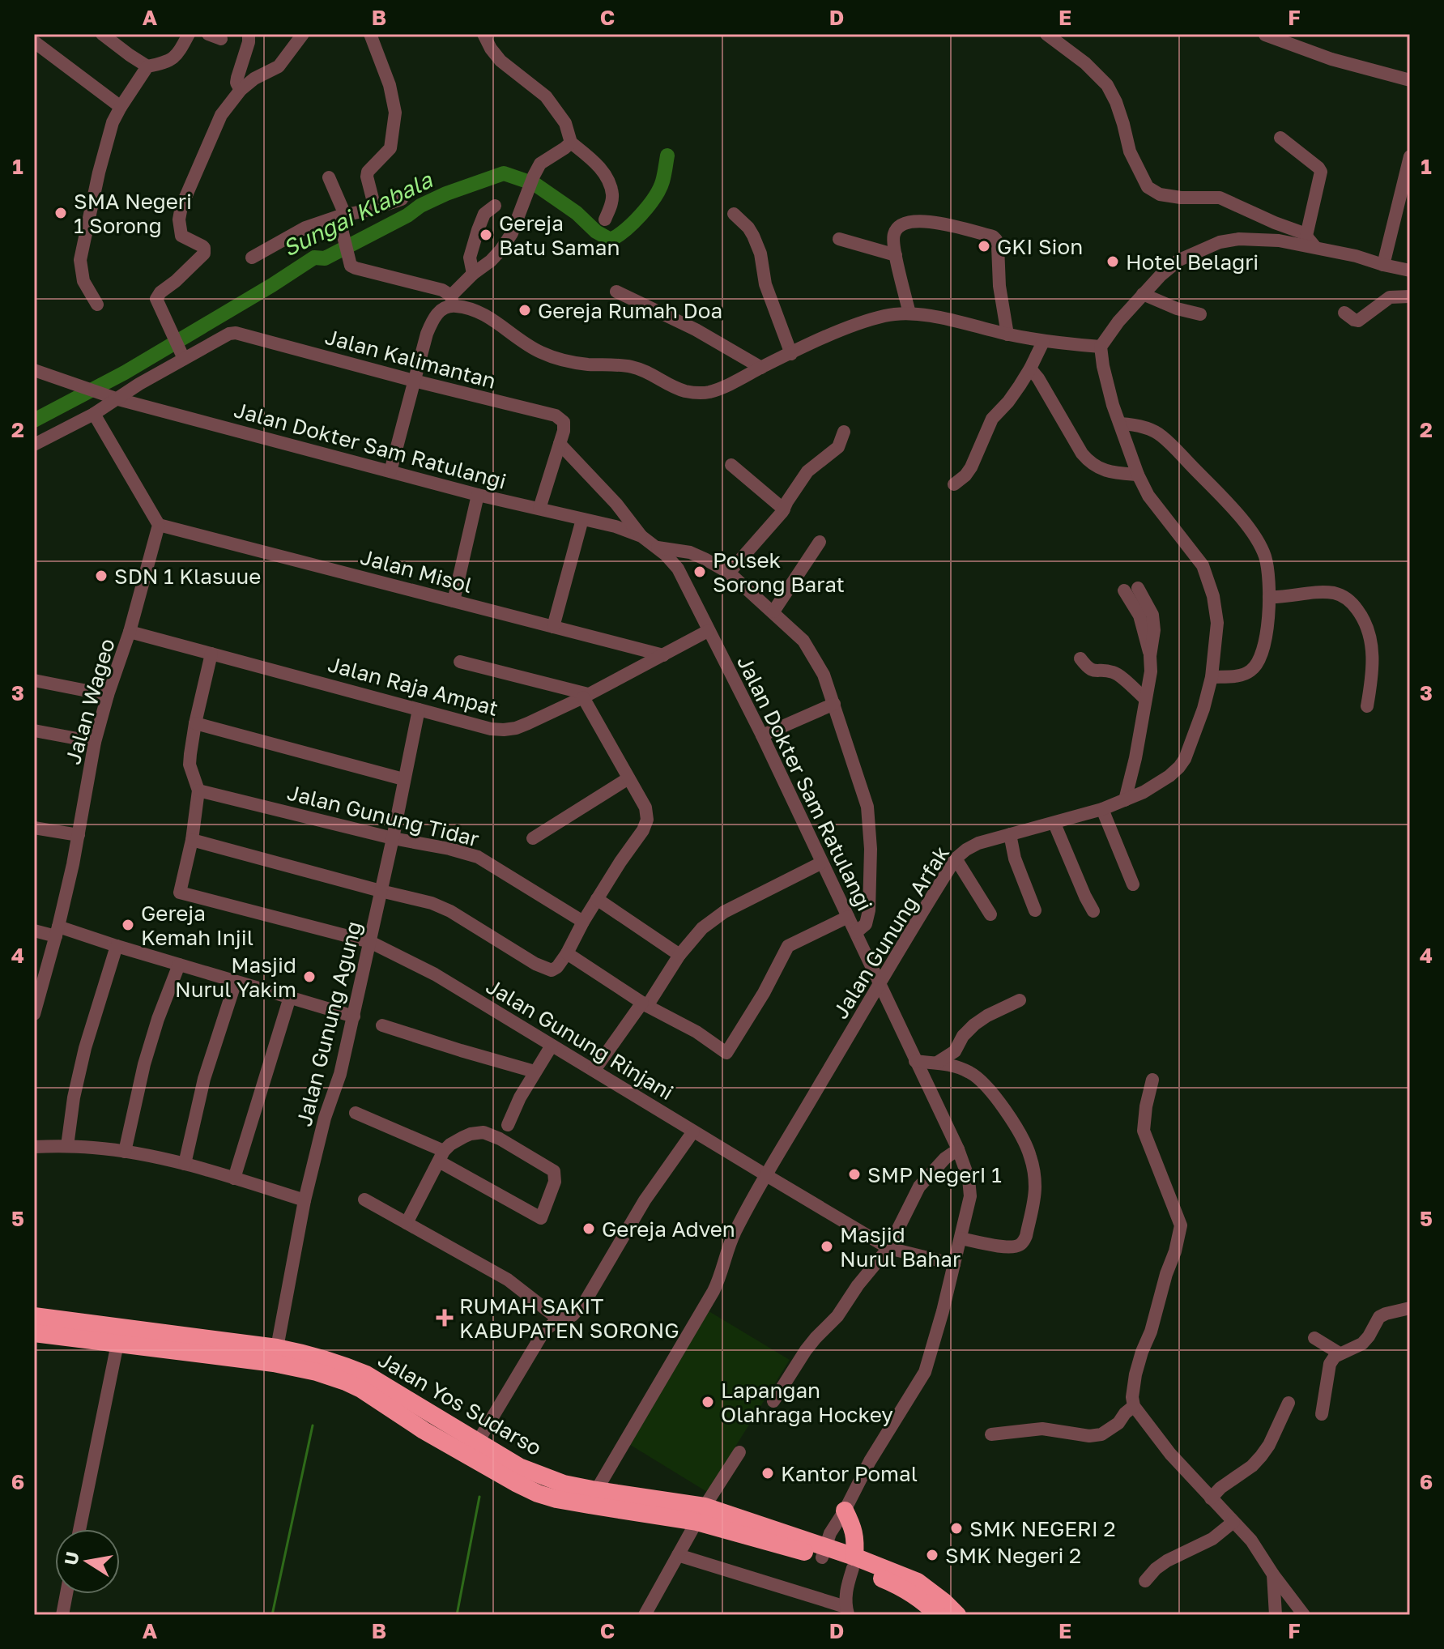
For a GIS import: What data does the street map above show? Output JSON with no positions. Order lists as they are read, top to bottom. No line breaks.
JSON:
{"streets":{"highway":["Jalan Yos Sudarso"],"street":["Jalan Kalimantan","Jalan Dokter Sam Ratulangi","Jalan Misol","Jalan Raja Ampat","Jalan Wageo","Jalan Gunung Tidar","Jalan Gunung Arfak","Jalan Gunung Agung","Jalan Gunung Rinjani"]},"crossings":[["Jalan Kalimantan","Jalan Dokter Sam Ratulangi"],["Jalan Dokter Sam Ratulangi","Jalan Raja Ampat"],["Jalan Dokter Sam Ratulangi","Jalan Gunung Arfak"],["Jalan Dokter Sam Ratulangi","Jalan Gunung Rinjani"],["Jalan Dokter Sam Ratulangi","Jalan Yos Sudarso"],["Jalan Misol","Jalan Raja Ampat"],["Jalan Misol","Jalan Wageo"],["Jalan Raja Ampat","Jalan Wageo"],["Jalan Raja Ampat","Jalan Gunung Agung"],["Jalan Gunung Tidar","Jalan Gunung Agung"],["Jalan Gunung Arfak","Jalan Gunung Rinjani"],["Jalan Gunung Arfak","Jalan Yos Sudarso"],["Jalan Gunung Agung","Jalan Gunung Rinjani"],["Jalan Gunung Agung","Jalan Yos Sudarso"]],"water":["Sungai Klabala"],"places":{"other":["SMA Negeri 1 Sorong","Gereja Batu Saman","GKI Sion","Hotel Belagri","Gereja Rumah Doa","Polsek Sorong Barat","SDN 1 Klasuue","Gereja Kemah Injil","Masjid Nurul Yakim","SMP NegerI 1","Gereja Adven","Masjid Nurul Bahar","Lapangan Olahraga Hockey","Kantor Pomal","SMK NEGERI 2","SMK Negeri 2"],"health":["RUMAH SAKIT KABUPATEN SORONG"]},"north":"left","grid":{"columns":["A","B","C","D","E","F"],"rows":["1","2","3","4","5","6"]}}
